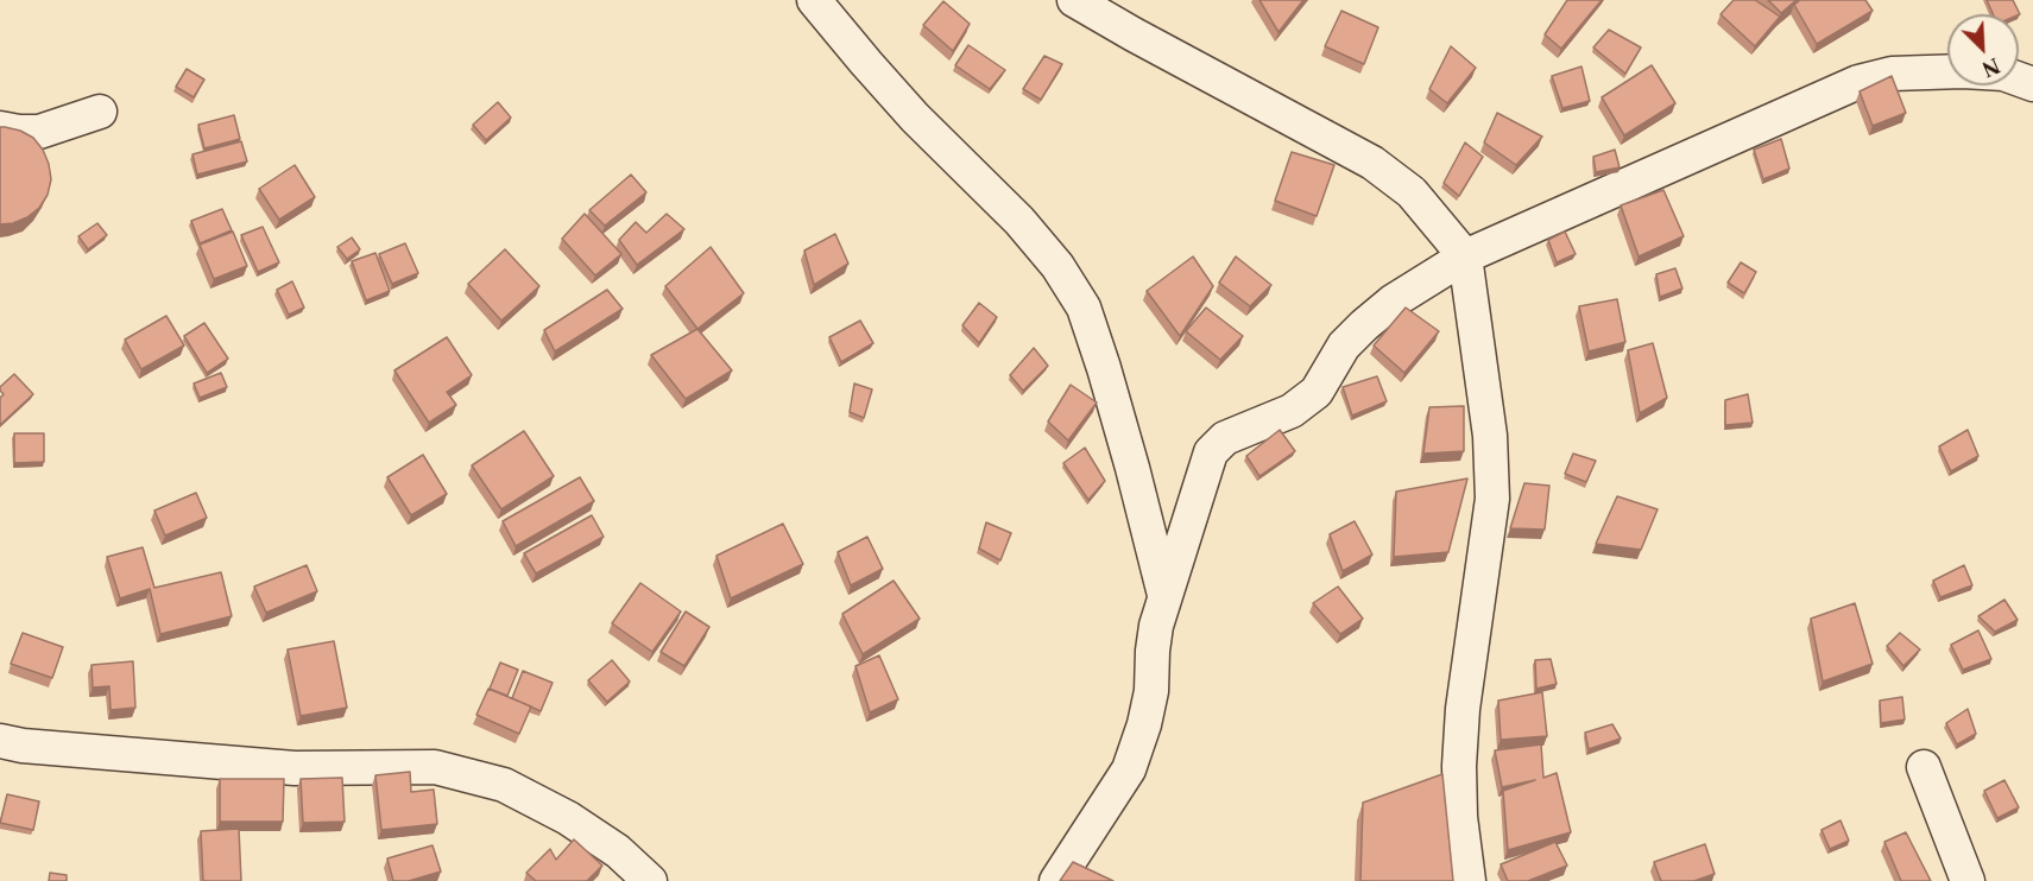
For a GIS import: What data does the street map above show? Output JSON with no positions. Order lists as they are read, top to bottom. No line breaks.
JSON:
{"north":"bottom right"}
